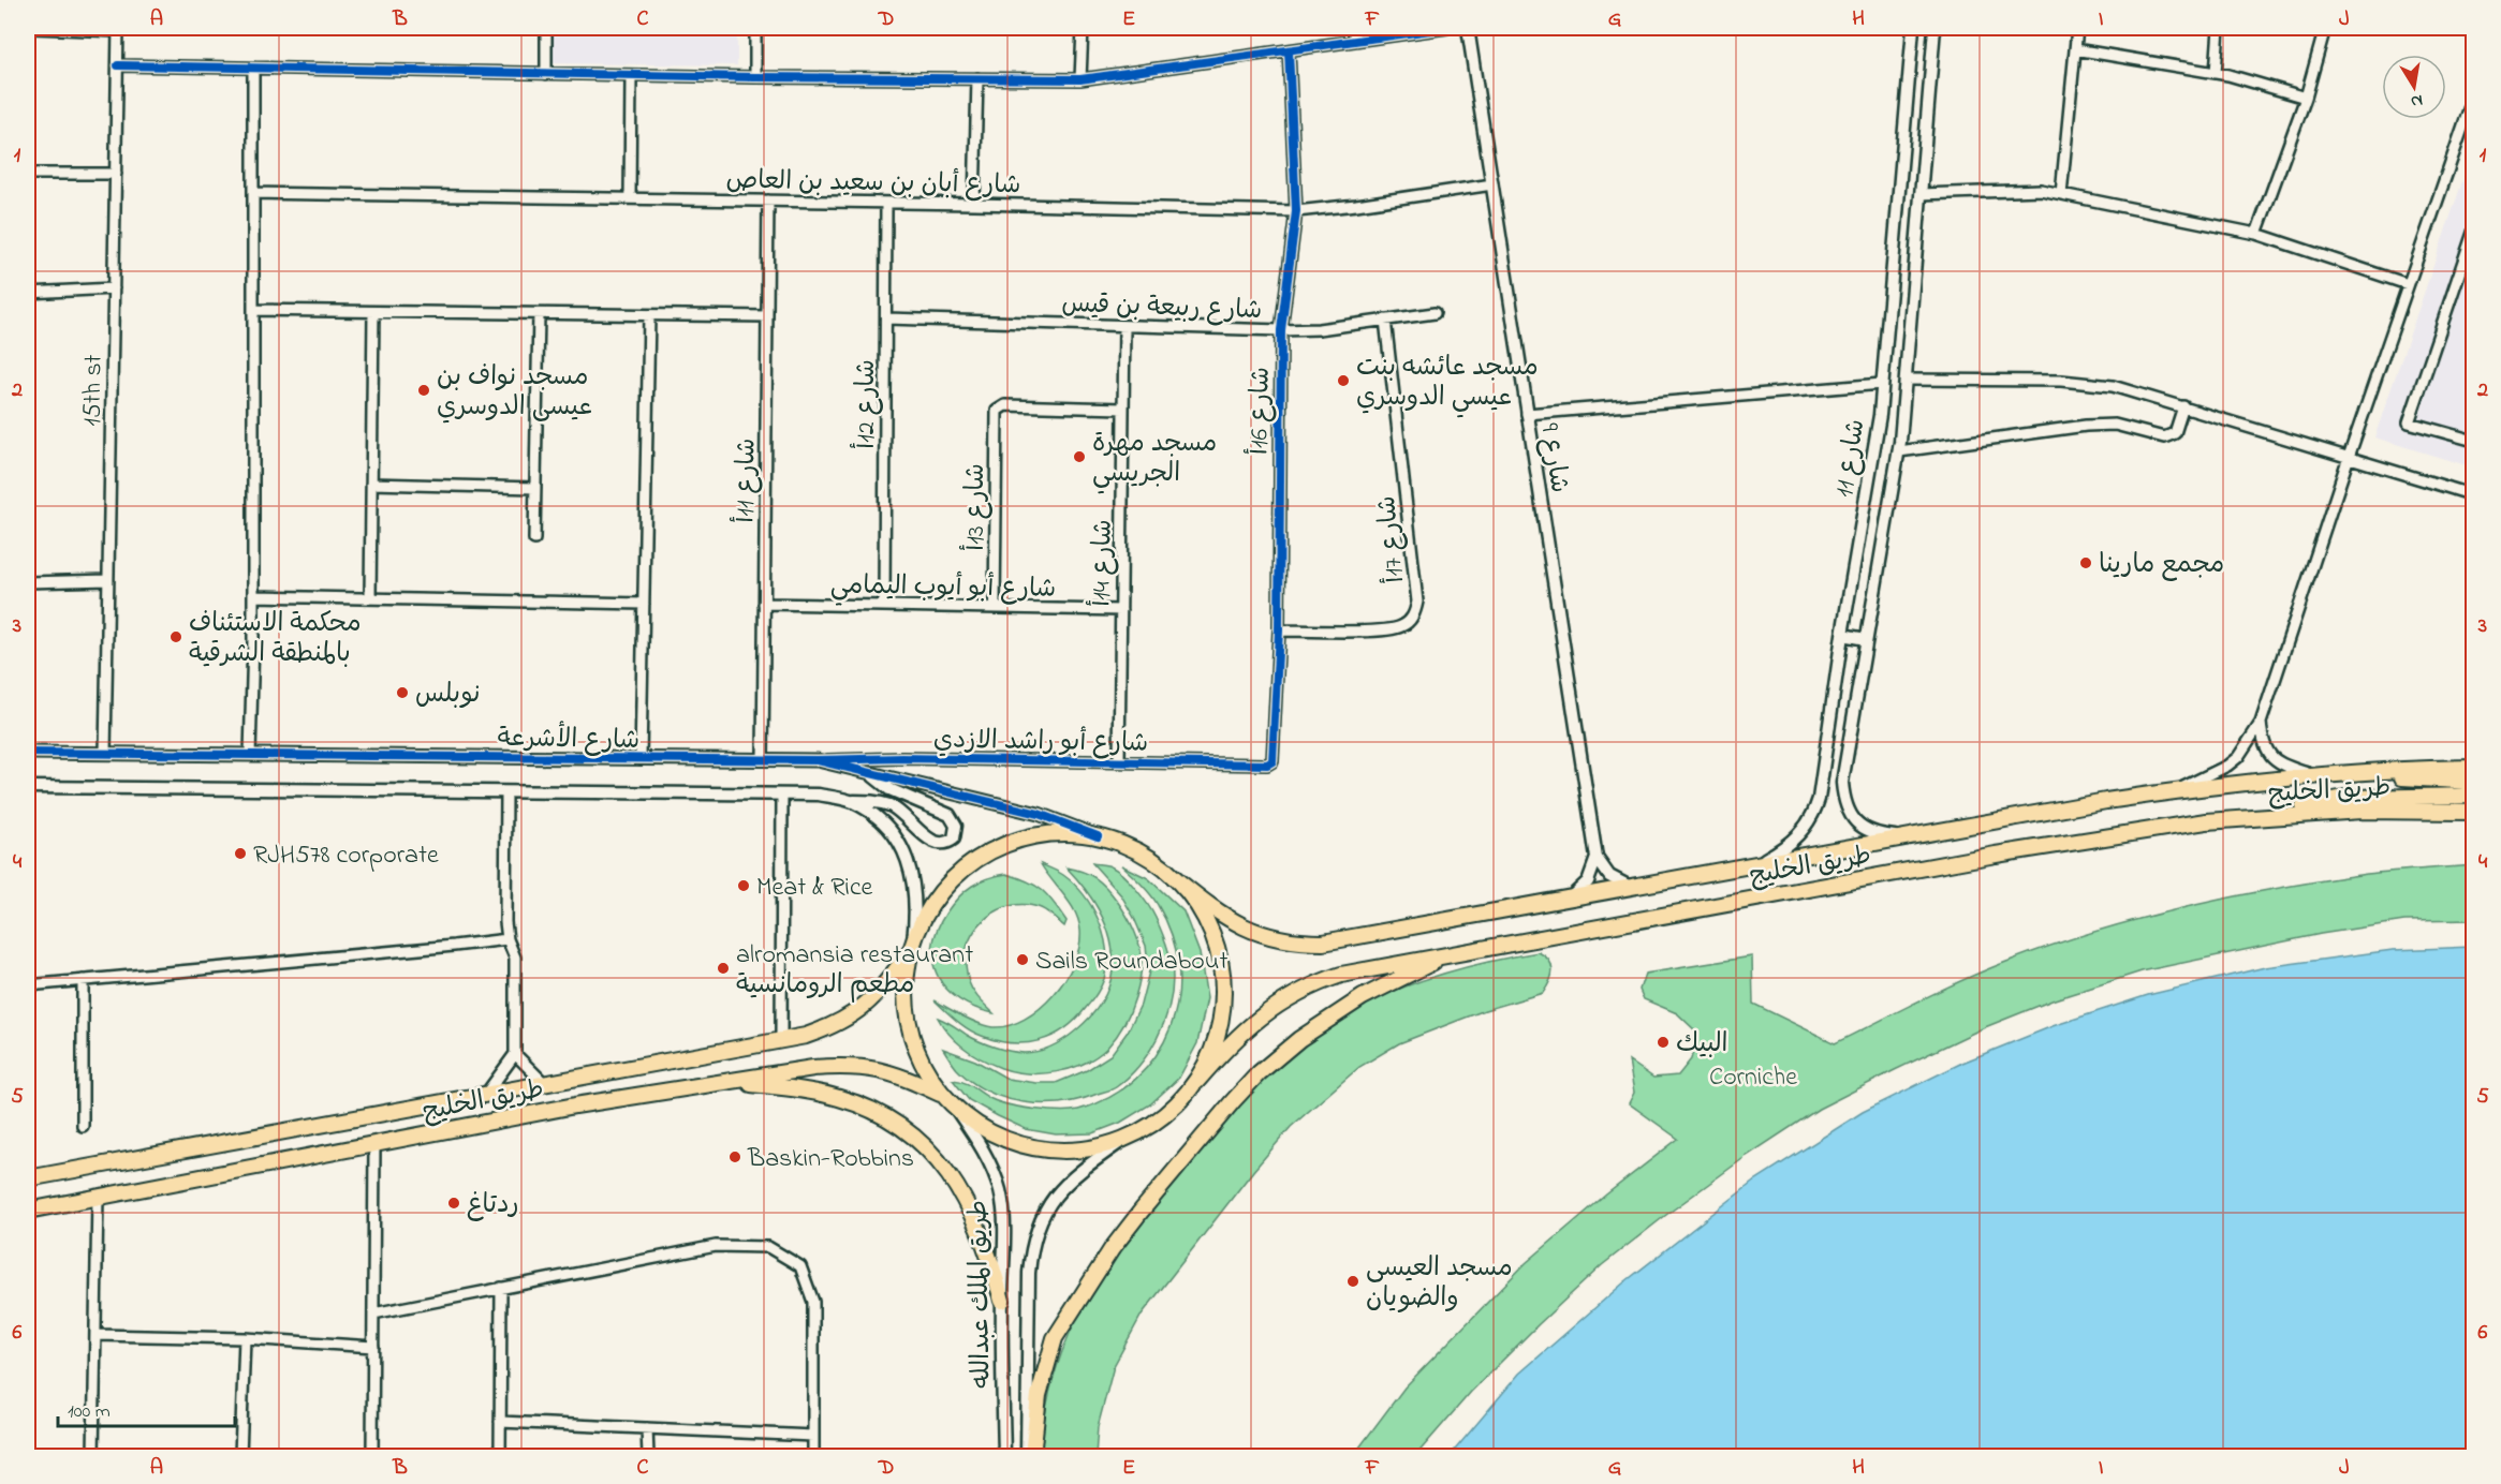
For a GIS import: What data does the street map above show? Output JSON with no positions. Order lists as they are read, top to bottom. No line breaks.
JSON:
{"streets":{"main road":["طريق الخليج"],"street":["شارع أبان بن سعيد بن العاص","شارع ربيعة بن قيس","15th st","شارع 12أ","شارع 16أ","شارع 9","شارع 11","شارع 11أ","شارع 13أ","شارع 17أ","شارع 14أ","شارع أبو أيوب اليمامي","شارع الأشرعة","شارع أبو راشد الازدي","طريق الملك عبدالله"]},"crossings":[["شارع أبان بن سعيد بن العاص","شارع 12أ"],["شارع أبان بن سعيد بن العاص","شارع 16أ"],["شارع أبان بن سعيد بن العاص","شارع 9"],["شارع أبان بن سعيد بن العاص","شارع 11أ"],["شارع ربيعة بن قيس","شارع 12أ"],["شارع ربيعة بن قيس","شارع 16أ"],["شارع ربيعة بن قيس","شارع 17أ"],["شارع ربيعة بن قيس","شارع 14أ"],["15th st","شارع الأشرعة"],["شارع 12أ","شارع أبو أيوب اليمامي"],["شارع 16أ","شارع 17أ"],["شارع 16أ","شارع أبو راشد الازدي"],["شارع 11","طريق الخليج"],["شارع 11أ","شارع أبو أيوب اليمامي"],["شارع 11أ","شارع الأشرعة"],["شارع 13أ","شارع 14أ"],["شارع 13أ","شارع أبو أيوب اليمامي"],["شارع 14أ","شارع أبو أيوب اليمامي"],["شارع 14أ","شارع أبو راشد الازدي"],["شارع الأشرعة","شارع أبو راشد الازدي"],["طريق الخليج","طريق الملك عبدالله"]],"parks":["Corniche"],"places":["مسجد عائشه بنت عيسي الدوسري","مسجد نواف بن عيسى الدوسري","مسجد مهرة الجريسي","مجمع مارينا","محكمة الاستئناف بالمنطقة الشرقية","نوبلس","RJH578 corporate","Meat & Rice","Sails Roundabout","alromansia restaurant مطعم الرومانسية","البيك","Baskin-Robbins","ردتاغ","مسجد العيسى والضويان"],"scale_bar":"100 m","north":"bottom","grid":{"columns":["A","B","C","D","E","F","G","H","I","J"],"rows":["1","2","3","4","5","6"]}}
